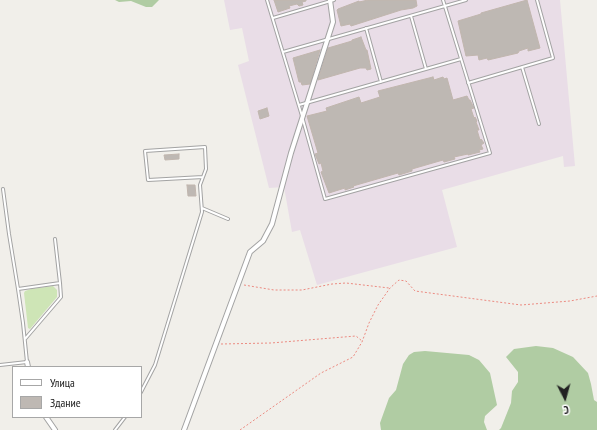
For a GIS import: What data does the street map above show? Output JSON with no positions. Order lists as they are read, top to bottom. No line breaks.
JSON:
{"legend":["Улица","Здание"],"north":"bottom"}
